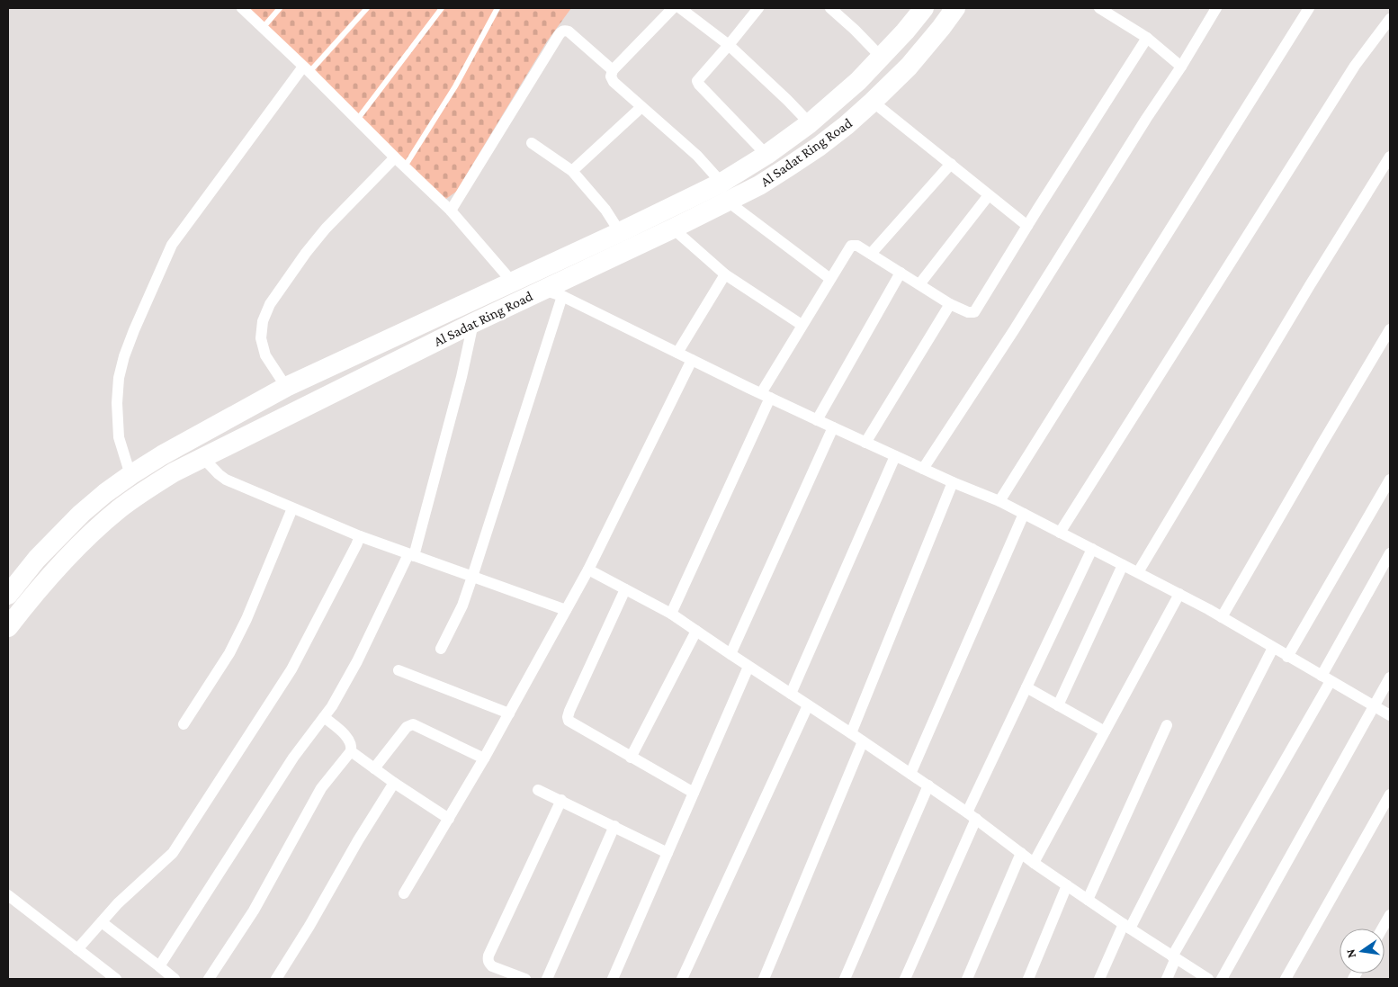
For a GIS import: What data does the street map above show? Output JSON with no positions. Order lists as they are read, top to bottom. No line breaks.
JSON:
{"streets":{"highway":["Al Sadat Ring Road"]},"north":"left"}
